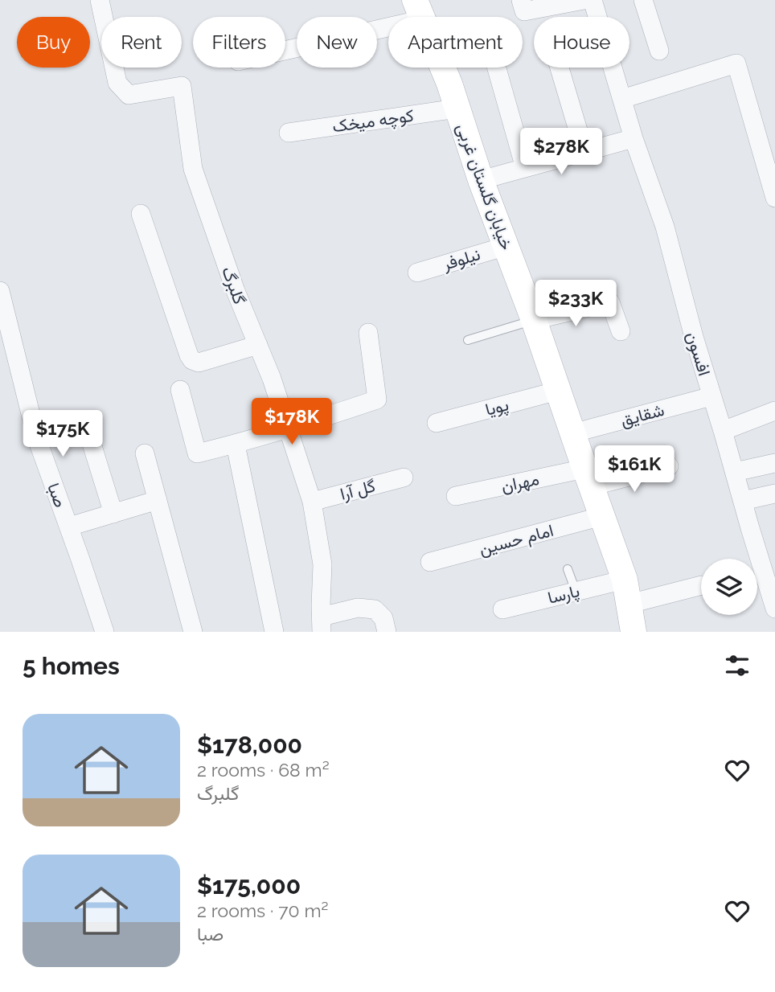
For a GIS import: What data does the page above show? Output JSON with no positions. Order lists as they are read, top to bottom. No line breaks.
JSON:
{"streets":{"street":["کوچه میخک","خیابان گلستان غربی","نیلوفر","گلبرگ","افسون","پویا","شقایق","مهران","گل آرا","صبا","امام حسین","پارسا"]},"crossings":[["کوچه میخک","خیابان گلستان غربی"],["خیابان گلستان غربی","نیلوفر"],["خیابان گلستان غربی","پویا"],["خیابان گلستان غربی","شقایق"],["خیابان گلستان غربی","مهران"],["خیابان گلستان غربی","امام حسین"],["خیابان گلستان غربی","پارسا"],["گلبرگ","گل آرا"],["افسون","شقایق"]],"page":{"chip":["Buy","Rent","Filters","New","Apartment","House"],"price":["$278K","$233K","$178K","$175K","$161K"],"heading":"5 homes","list":[{"name":"$178,000","note":"2 rooms · 68 m² · گلبرگ"},{"name":"$175,000","note":"2 rooms · 70 m² · صبا"}]}}
